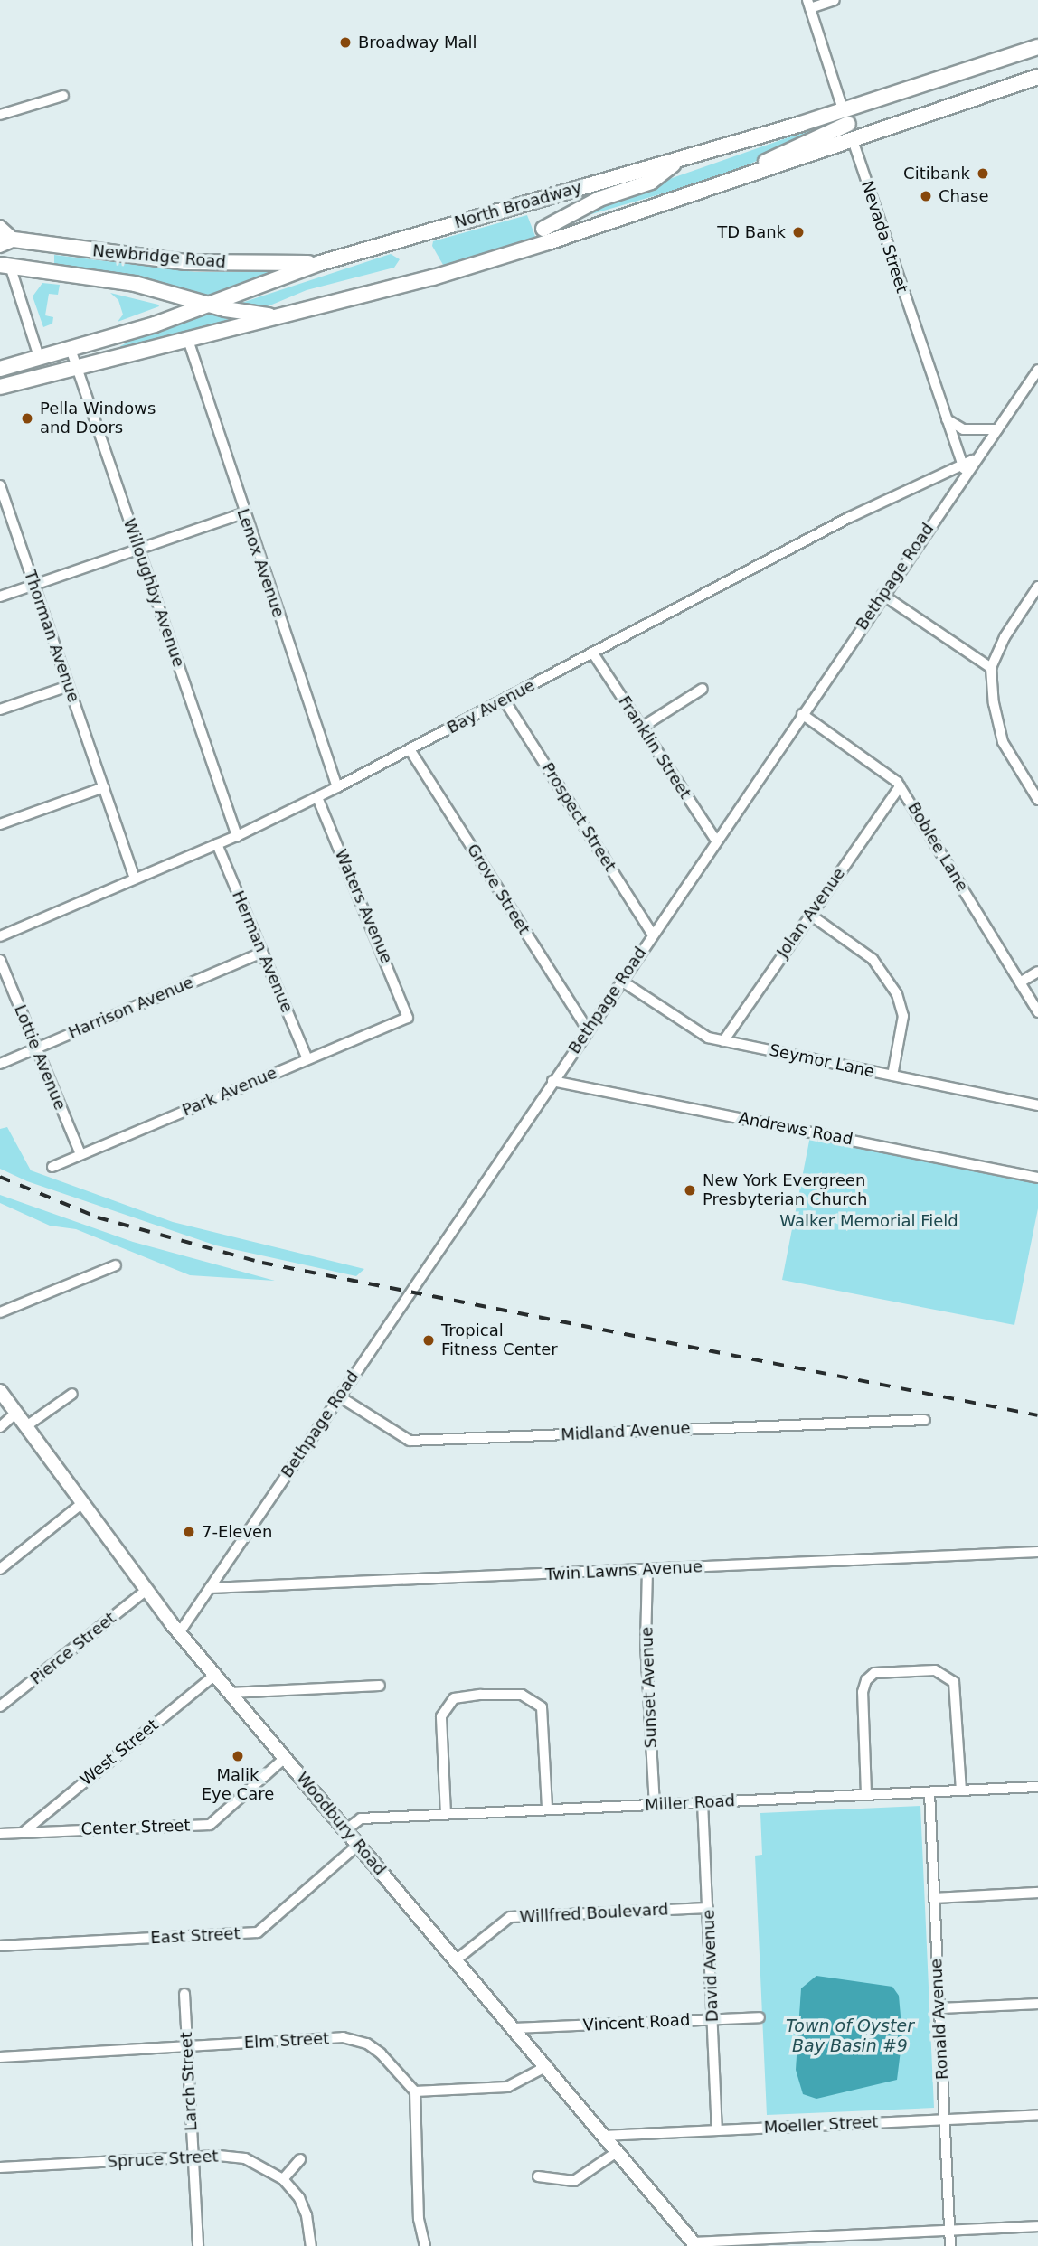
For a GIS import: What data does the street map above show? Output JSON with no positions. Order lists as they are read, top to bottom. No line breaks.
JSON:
{"streets":{"main road":["North Broadway","Newbridge Road","Woodbury Road"],"street":["Nevada Street","Lenox Avenue","Bethpage Road","Willoughby Avenue","Thorman Avenue","Bay Avenue","Franklin Street","Prospect Street","Boblee Lane","Grove Street","Waters Avenue","Jolan Avenue","Herman Avenue","Harrison Avenue","Lottie Avenue","Seymor Lane","Park Avenue","Andrews Road","Midland Avenue","Twin Lawns Avenue","Pierce Street","Sunset Avenue","West Street","Miller Road","Center Street","Willfred Boulevard","East Street","David Avenue","Ronald Avenue","Vincent Road","Elm Street","Larch Street","Moeller Street","Spruce Street"]},"crossings":[["North Broadway","Nevada Street"],["North Broadway","Newbridge Road"],["North Broadway","Willoughby Avenue"],["Nevada Street","Bethpage Road"],["Nevada Street","Bay Avenue"],["Lenox Avenue","Bay Avenue"],["Bethpage Road","Bay Avenue"],["Bethpage Road","Franklin Street"],["Bethpage Road","Prospect Street"],["Bethpage Road","Boblee Lane"],["Bethpage Road","Grove Street"],["Bethpage Road","Seymor Lane"],["Bethpage Road","Andrews Road"],["Bethpage Road","Midland Avenue"],["Bethpage Road","Twin Lawns Avenue"],["Bethpage Road","Woodbury Road"],["Willoughby Avenue","Bay Avenue"],["Thorman Avenue","Bay Avenue"],["Bay Avenue","Franklin Street"],["Bay Avenue","Prospect Street"],["Bay Avenue","Grove Street"],["Bay Avenue","Waters Avenue"],["Bay Avenue","Herman Avenue"],["Boblee Lane","Jolan Avenue"],["Waters Avenue","Park Avenue"],["Jolan Avenue","Seymor Lane"],["Herman Avenue","Harrison Avenue"],["Herman Avenue","Park Avenue"],["Harrison Avenue","Lottie Avenue"],["Lottie Avenue","Park Avenue"],["Twin Lawns Avenue","Sunset Avenue"],["Pierce Street","Woodbury Road"],["Sunset Avenue","Miller Road"],["West Street","Woodbury Road"],["West Street","Center Street"],["Miller Road","Woodbury Road"],["Miller Road","David Avenue"],["Miller Road","Ronald Avenue"],["Woodbury Road","Center Street"],["Woodbury Road","Willfred Boulevard"],["Woodbury Road","East Street"],["Woodbury Road","Vincent Road"],["Woodbury Road","Moeller Street"],["Willfred Boulevard","David Avenue"],["David Avenue","Vincent Road"],["David Avenue","Moeller Street"],["Ronald Avenue","Moeller Street"],["Elm Street","Larch Street"],["Larch Street","Spruce Street"]],"water":["Town of Oyster Bay Basin #9"],"parks":["Walker Memorial Field"],"places":["Broadway Mall","Citibank","Chase","TD Bank","Pella Windows and Doors","New York Evergreen Presbyterian Church","Tropical Fitness Center","7-Eleven","Malik Eye Care"]}
